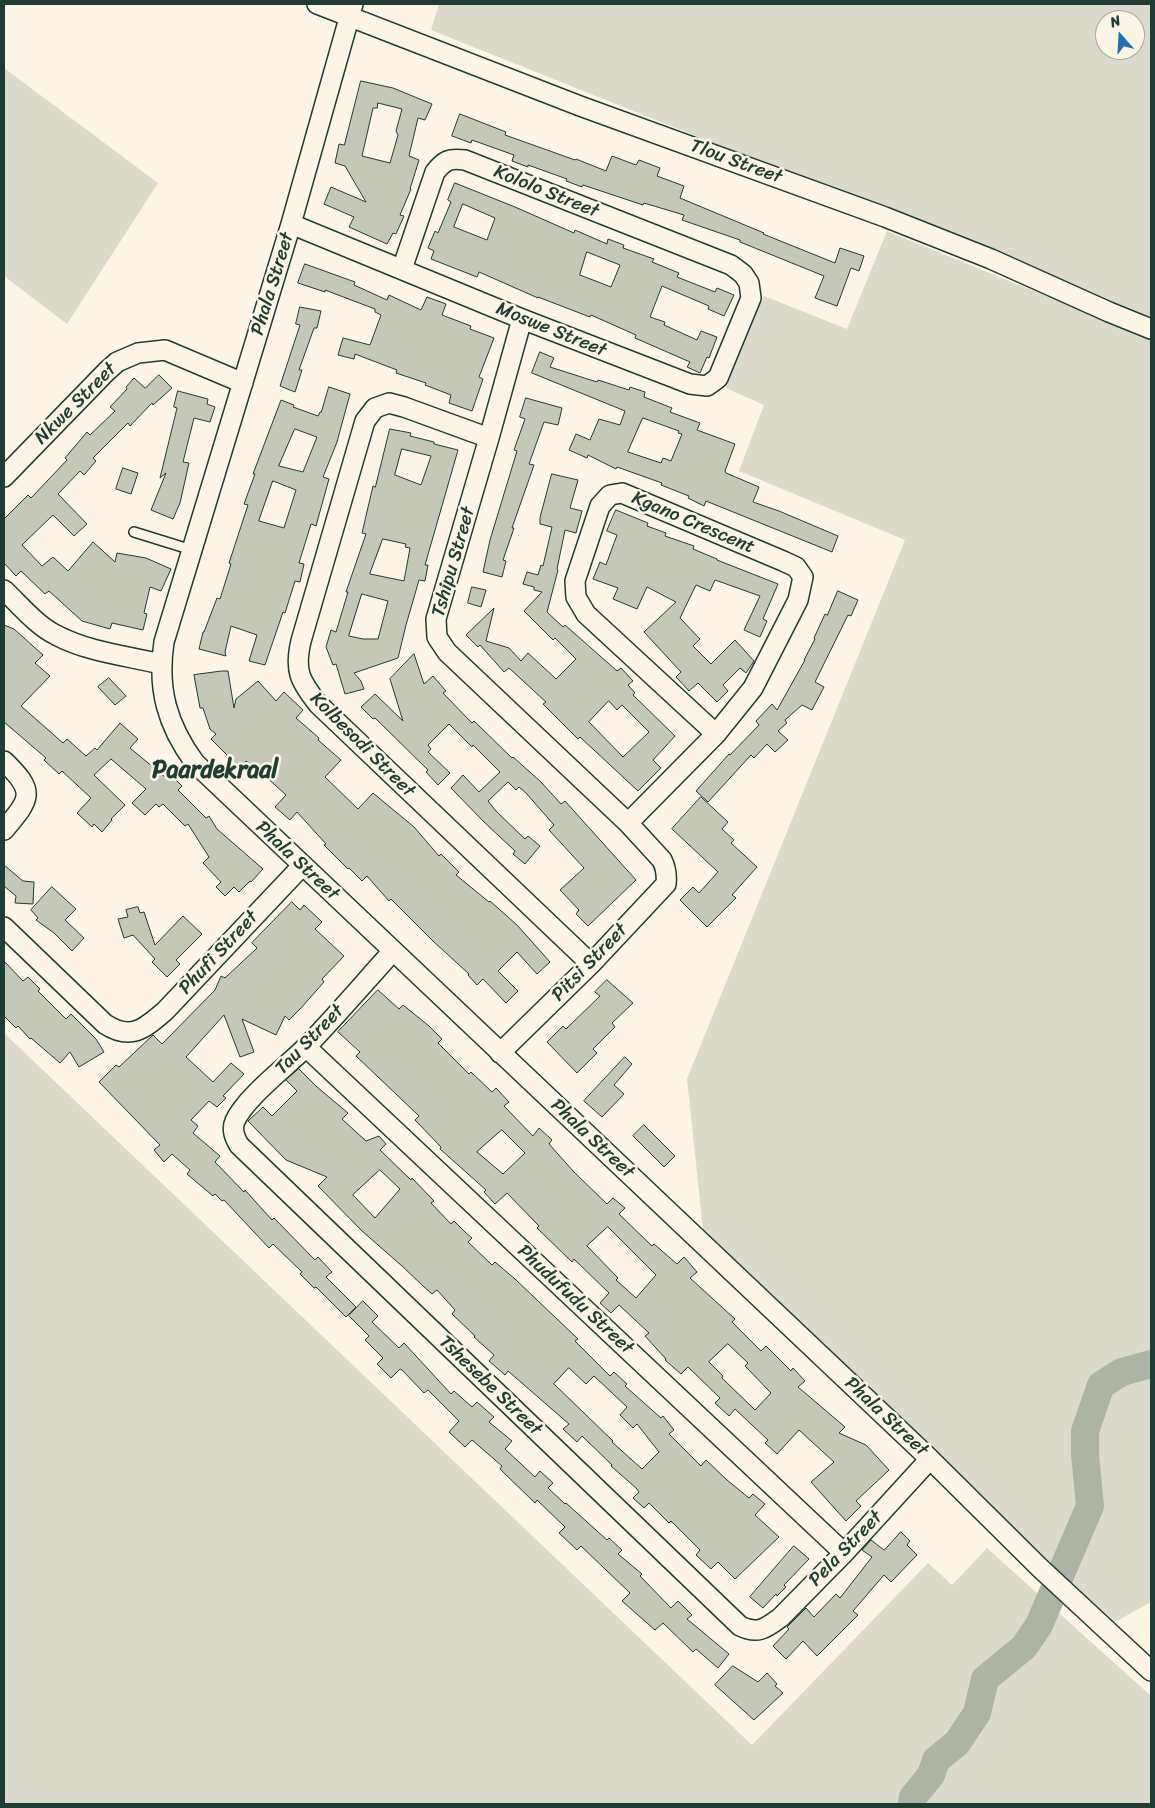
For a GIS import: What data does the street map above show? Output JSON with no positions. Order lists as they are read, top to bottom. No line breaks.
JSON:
{"streets":{"street":["Tlou Street","Kololo Street","Phala Street","Moswe Street","Nkwe Street","Kgano Crescent","Tshipu Street","Kolbesodi Street","Phufi Street","Pitsi Street","Tau Street","Phudufudu Street","Tshesebe Street","Pela Street"]},"crossings":[["Tlou Street","Phala Street"],["Kololo Street","Moswe Street"],["Phala Street","Moswe Street"],["Phala Street","Nkwe Street"],["Phala Street","Phufi Street"],["Phala Street","Pitsi Street"],["Phala Street","Tau Street"],["Phala Street","Pela Street"],["Moswe Street","Tshipu Street"],["Kgano Crescent","Tshipu Street"],["Tshipu Street","Kolbesodi Street"],["Tshipu Street","Pitsi Street"],["Kolbesodi Street","Pitsi Street"],["Tau Street","Phudufudu Street"],["Tau Street","Tshesebe Street"],["Phudufudu Street","Pela Street"],["Tshesebe Street","Pela Street"]],"districts":["Paardekraal"],"north":"top"}
